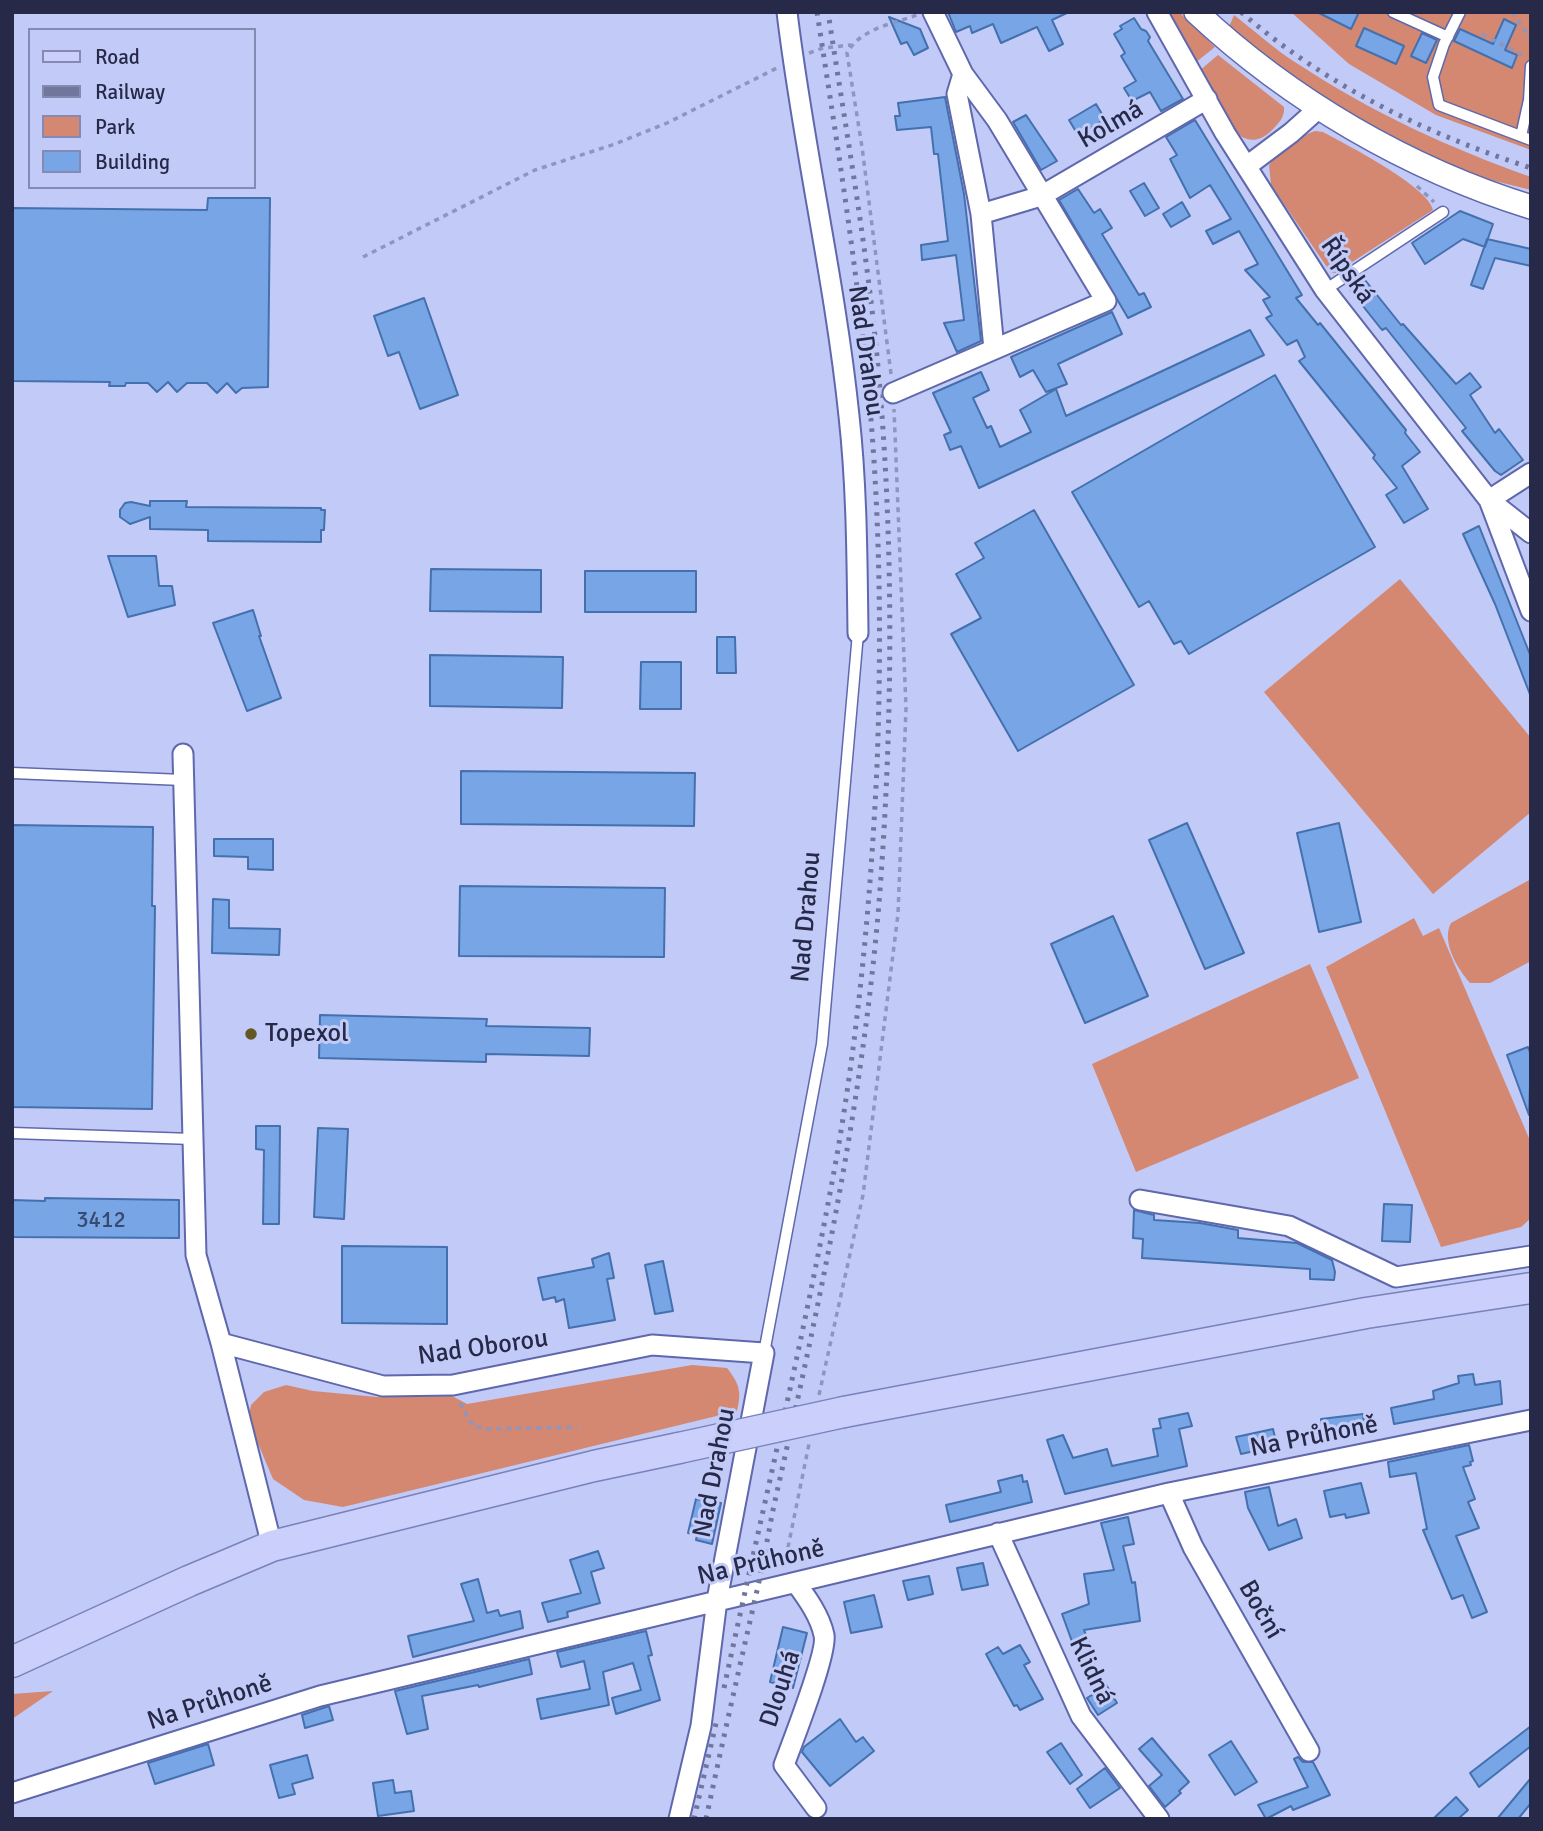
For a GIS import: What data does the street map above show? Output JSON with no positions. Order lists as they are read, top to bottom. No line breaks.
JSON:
{"streets":{"street":["Kolmá","Řípská","Nad Drahou","Nad Oborou","Na Průhoně","Boční","Klidná","Dlouhá"]},"crossings":[["Kolmá","Řípská"],["Nad Drahou","Nad Oborou"],["Nad Drahou","Na Průhoně"],["Na Průhoně","Boční"],["Na Průhoně","Klidná"],["Na Průhoně","Dlouhá"]],"places":["Topexol"],"house_numbers":["3412"],"legend":["Road","Railway","Park","Building"]}
